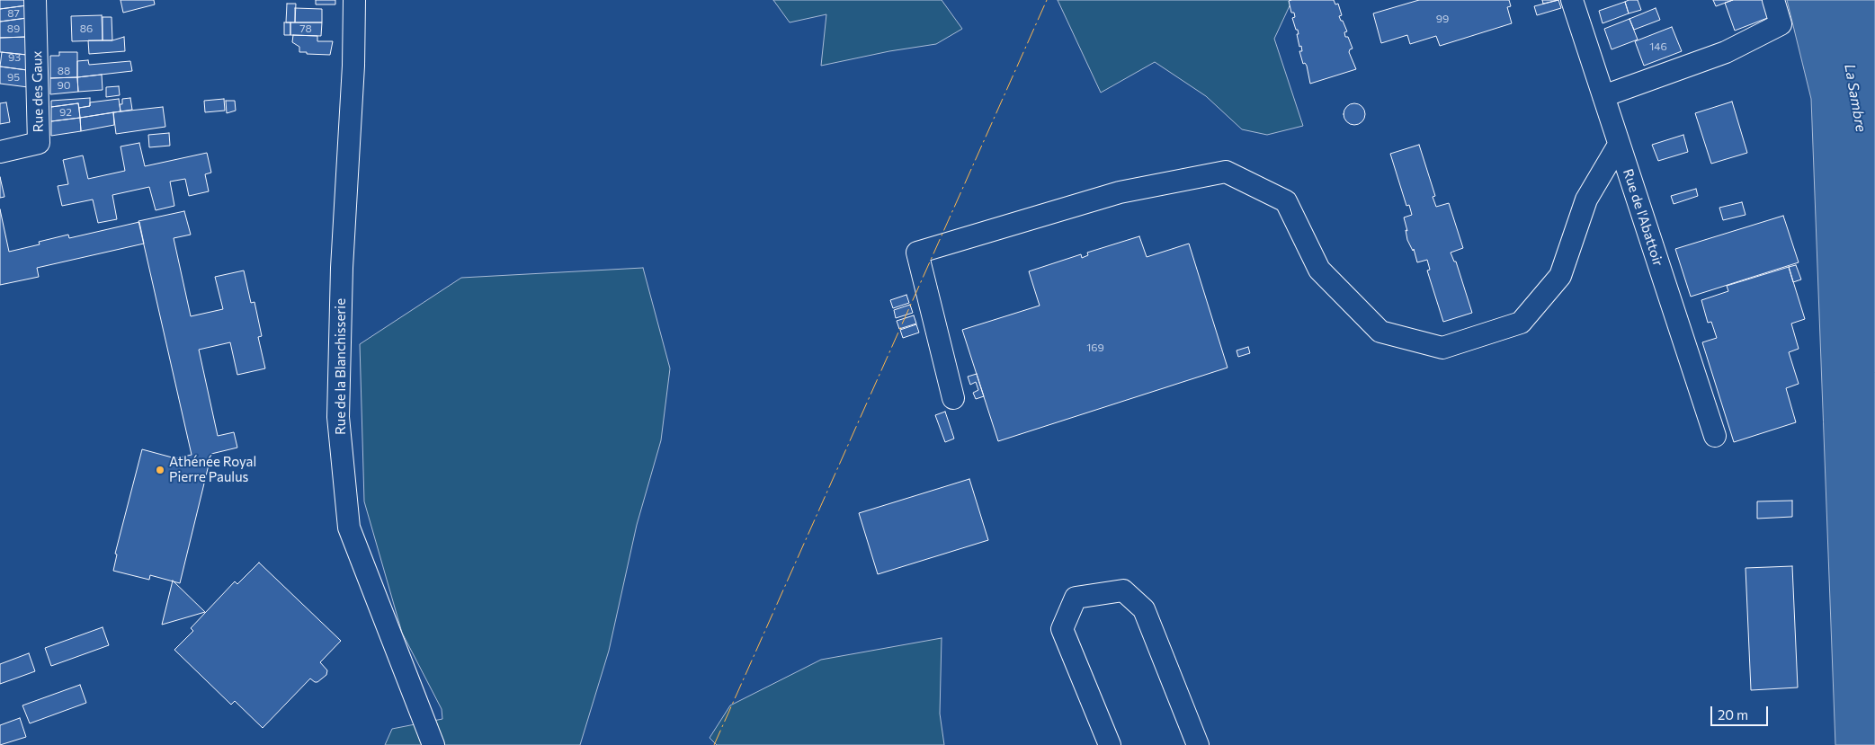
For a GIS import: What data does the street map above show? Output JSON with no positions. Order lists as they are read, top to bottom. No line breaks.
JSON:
{"streets":{"street":["Rue des Gaux","Rue de l'Abattoir","Rue de la Blanchisserie"]},"water":["La Sambre"],"places":["Athénée Royal Pierre Paulus"],"house_numbers":["87","99","89","86","78","146","93","88","95","90","92","169"],"scale_bar":"20 m"}
